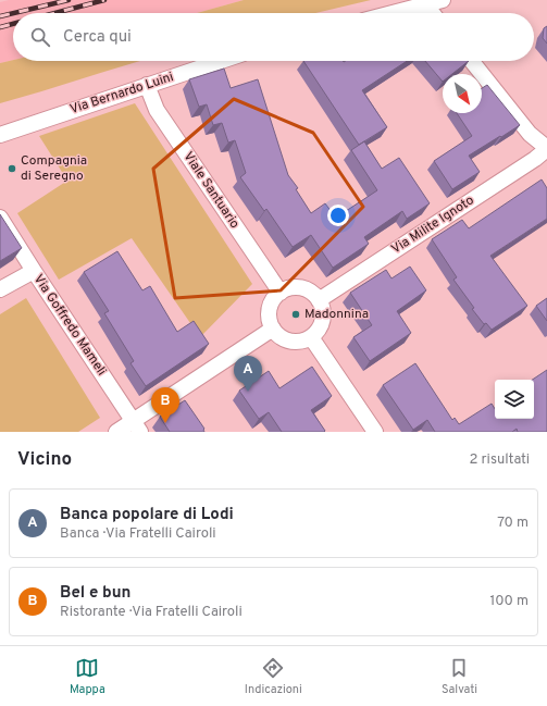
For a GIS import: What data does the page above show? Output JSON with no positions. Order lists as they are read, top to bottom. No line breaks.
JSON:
{"streets":{"street":["Via Bernardo Luini","Viale Santuario","Via Milite Ignoto","Via Goffredo Mameli"]},"crossings":[["Via Bernardo Luini","Viale Santuario"],["Viale Santuario","Via Milite Ignoto"]],"places":["Compagnia di Seregno","Madonnina"],"north":"bottom right","page":{"search":"Cerca qui","pins":["A","B"],"heading":["Vicino","2 risultati"],"list":[{"mark":"A","name":"Banca popolare di Lodi","note":"Banca · Via Fratelli Cairoli","value":"70 m"},{"mark":"B","name":"Bel e bun","note":"Ristorante · Via Fratelli Cairoli","value":"100 m"}],"nav":["Mappa","Indicazioni","Salvati"]}}
